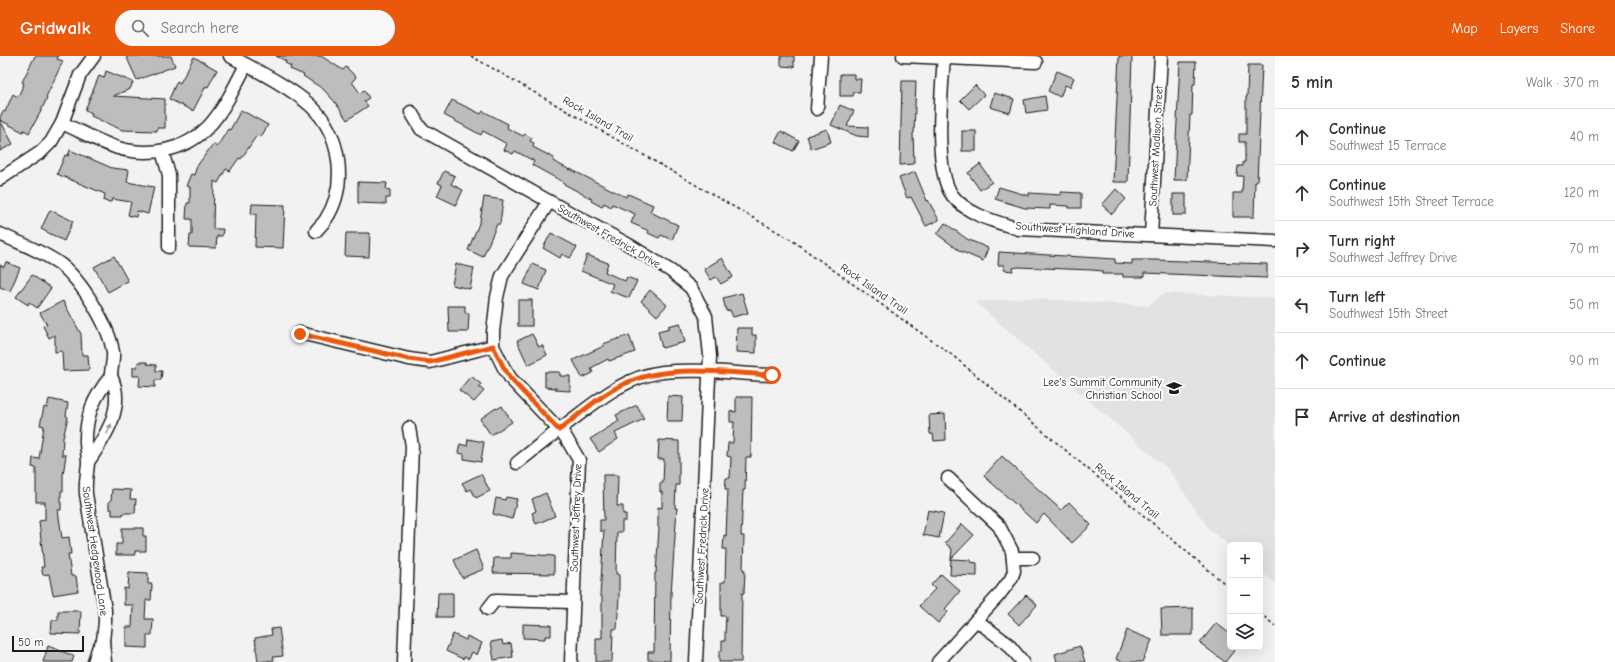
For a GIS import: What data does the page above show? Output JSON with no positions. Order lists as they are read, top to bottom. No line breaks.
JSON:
{"streets":{"street":["Southwest Madison Street","Southwest Highland Drive","Southwest Fredrick Drive","Southwest Jeffrey Drive","Southwest Hedgewood Lane"],"path":["Rock Island Trail"]},"crossings":[["Southwest Madison Street","Southwest Highland Drive"],["Southwest Fredrick Drive","Southwest Jeffrey Drive"]],"places":{"school or university":["Lee's Summit Community Christian School"]},"scale_bar":"50 m","page":{"header":"Gridwalk","search":"Search here","nav":["Map","Layers","Share"],"heading":["5 min","Walk · 370 m"],"list":[["Continue","Southwest 15 Terrace","40 m"],["Continue","Southwest 15th Street Terrace","120 m"],["Turn right","Southwest Jeffrey Drive","70 m"],["Turn left","Southwest 15th Street","50 m"],["Continue","90 m"],"Arrive at destination"],"map_buttons":["+","−"],"scale":"50 m"}}
